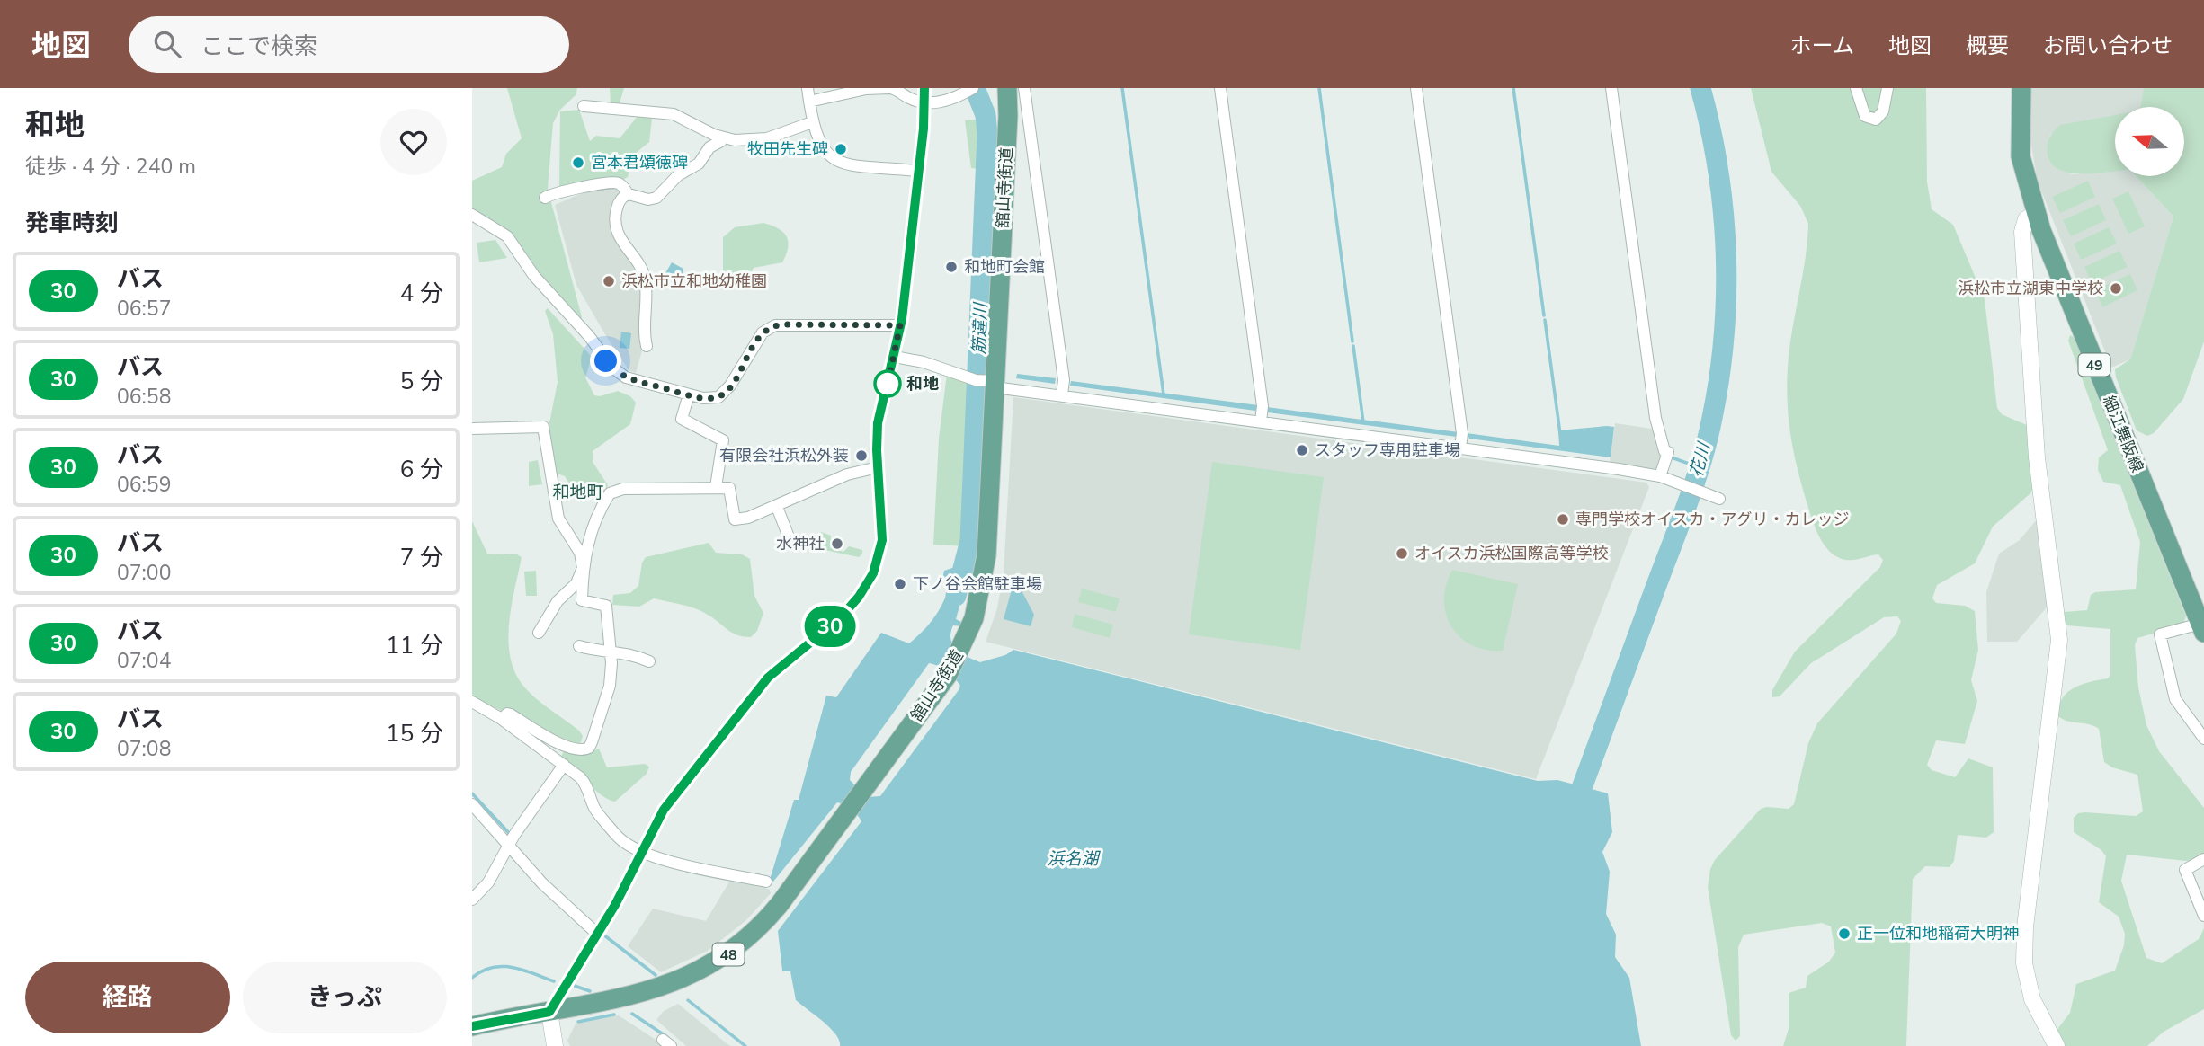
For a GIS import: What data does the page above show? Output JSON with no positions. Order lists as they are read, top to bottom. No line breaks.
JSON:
{"streets":{"main road":["舘山寺街道","49","細江舞阪線","48"]},"districts":["和地町"],"water":["筋違川","花川","浜名湖"],"places":["牧田先生碑","宮本君頌徳碑","和地町会館","浜松市立和地幼稚園","浜松市立湖東中学校","和地","スタッフ専用駐車場","有限会社浜松外装","専門学校オイスカ・アグリ・カレッジ","水神社","オイスカ浜松国際高等学校","下ノ谷会館駐車場","正一位和地稲荷大明神"],"lines":["bus line 30"],"north":"left","page":{"header":"地図","search":"ここで検索","nav":["ホーム","地図","概要","お問い合わせ"],"heading":[["和地","徒歩 · 4 分 · 240 m"],"発車時刻"],"on_map":"30","list":[{"mark":"30","name":"バス","note":"06:57","value":"4 分"},{"mark":"30","name":"バス","note":"06:58","value":"5 分"},{"mark":"30","name":"バス","note":"06:59","value":"6 分"},{"mark":"30","name":"バス","note":"07:00","value":"7 分"},{"mark":"30","name":"バス","note":"07:04","value":"11 分"},{"mark":"30","name":"バス","note":"07:08","value":"15 分"}],"buttons":["経路","きっぷ"]}}
